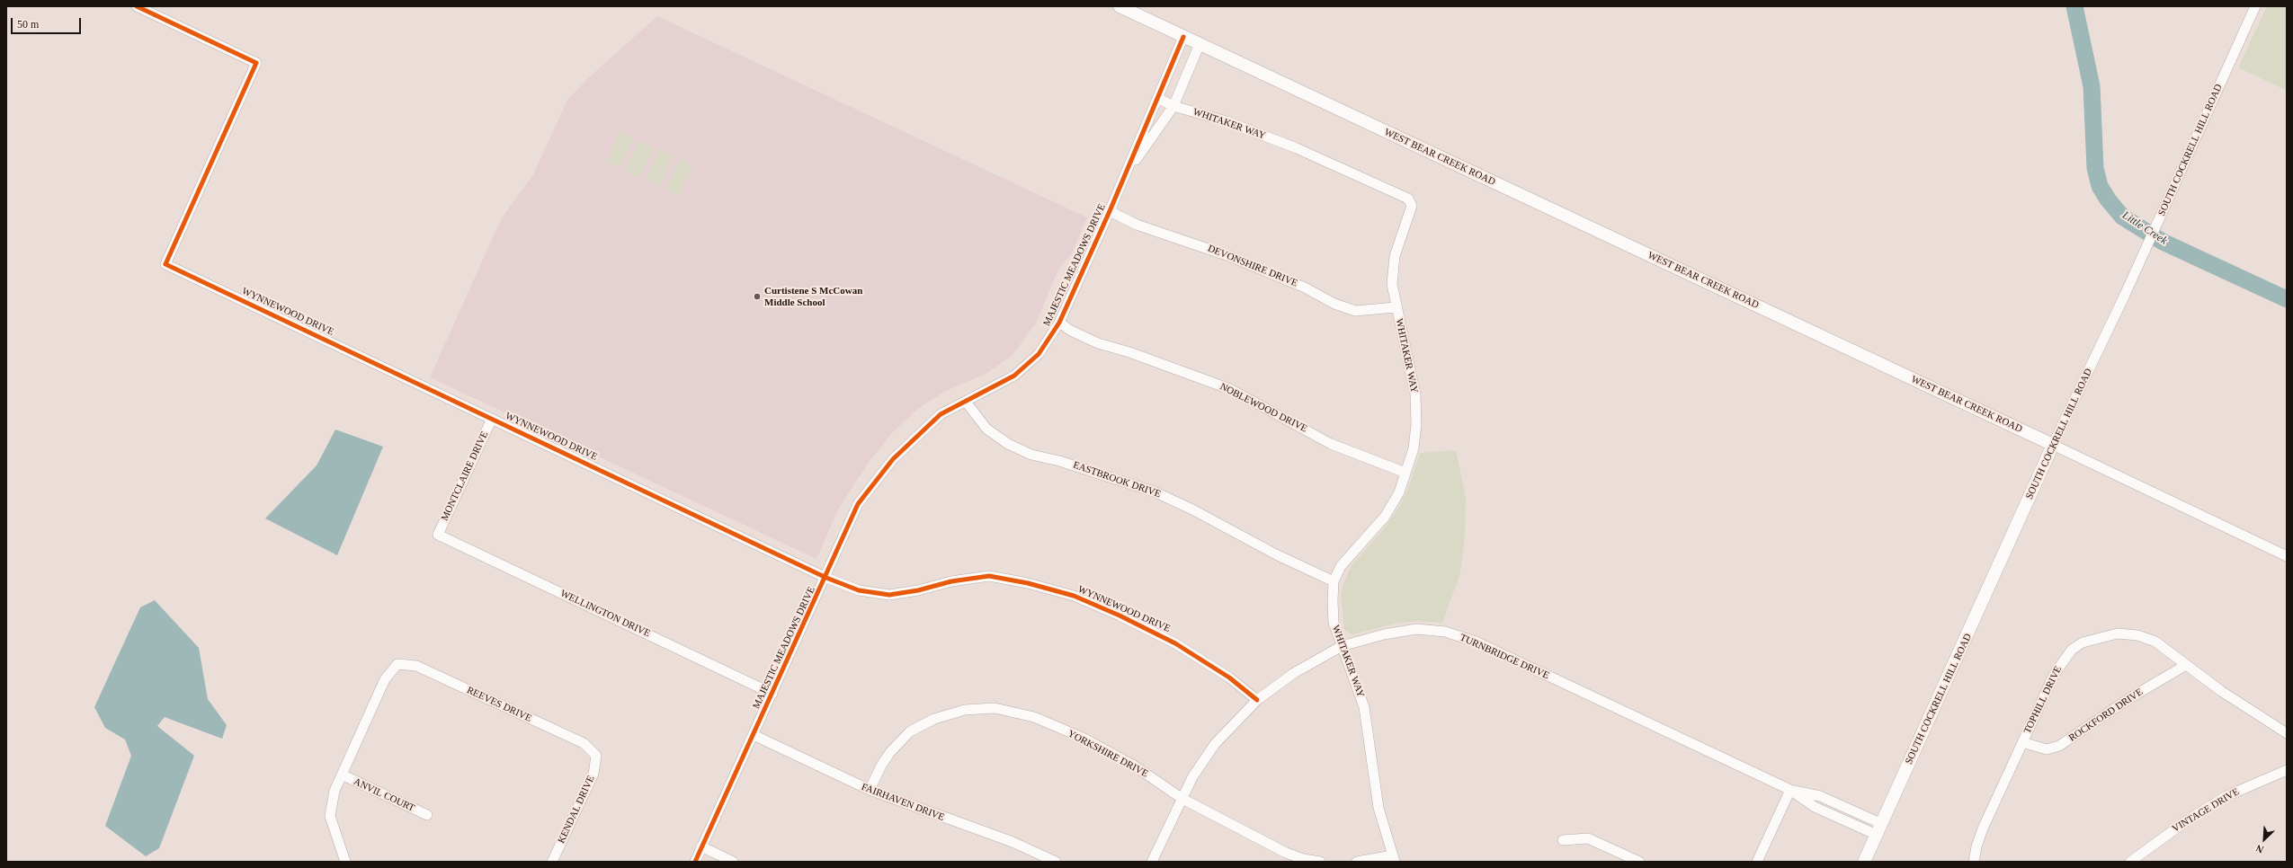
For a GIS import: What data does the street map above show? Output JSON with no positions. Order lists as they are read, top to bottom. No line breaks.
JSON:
{"streets":{"main road":["SOUTH COCKRELL HILL ROAD","WEST BEAR CREEK ROAD"],"street":["WHITAKER WAY","MAJESTIC MEADOWS DRIVE","DEVONSHIRE DRIVE","WYNNEWOOD DRIVE","NOBLEWOOD DRIVE","MONTCLAIRE DRIVE","EASTBROOK DRIVE","WELLINGTON DRIVE","TURNBRIDGE DRIVE","TOPHILL DRIVE","REEVES DRIVE","ROCKFORD DRIVE","YORKSHIRE DRIVE","ANVIL COURT","FAIRHAVEN DRIVE","KENDAL DRIVE","VINTAGE DRIVE"]},"crossings":[["WHITAKER WAY","MAJESTIC MEADOWS DRIVE"],["WHITAKER WAY","DEVONSHIRE DRIVE"],["WHITAKER WAY","NOBLEWOOD DRIVE"],["WHITAKER WAY","EASTBROOK DRIVE"],["WHITAKER WAY","TURNBRIDGE DRIVE"],["SOUTH COCKRELL HILL ROAD","WEST BEAR CREEK ROAD"],["SOUTH COCKRELL HILL ROAD","TURNBRIDGE DRIVE"],["WEST BEAR CREEK ROAD","MAJESTIC MEADOWS DRIVE"],["MAJESTIC MEADOWS DRIVE","DEVONSHIRE DRIVE"],["MAJESTIC MEADOWS DRIVE","WYNNEWOOD DRIVE"],["MAJESTIC MEADOWS DRIVE","NOBLEWOOD DRIVE"],["MAJESTIC MEADOWS DRIVE","EASTBROOK DRIVE"],["MAJESTIC MEADOWS DRIVE","WELLINGTON DRIVE"],["MAJESTIC MEADOWS DRIVE","FAIRHAVEN DRIVE"],["WYNNEWOOD DRIVE","MONTCLAIRE DRIVE"],["WYNNEWOOD DRIVE","TURNBRIDGE DRIVE"],["MONTCLAIRE DRIVE","WELLINGTON DRIVE"],["TURNBRIDGE DRIVE","YORKSHIRE DRIVE"],["TOPHILL DRIVE","ROCKFORD DRIVE"],["REEVES DRIVE","ANVIL COURT"],["REEVES DRIVE","KENDAL DRIVE"],["YORKSHIRE DRIVE","FAIRHAVEN DRIVE"]],"water":["Little Creek"],"places":["Curtistene S McCowan Middle School"],"scale_bar":"50 m","north":"bottom left"}
